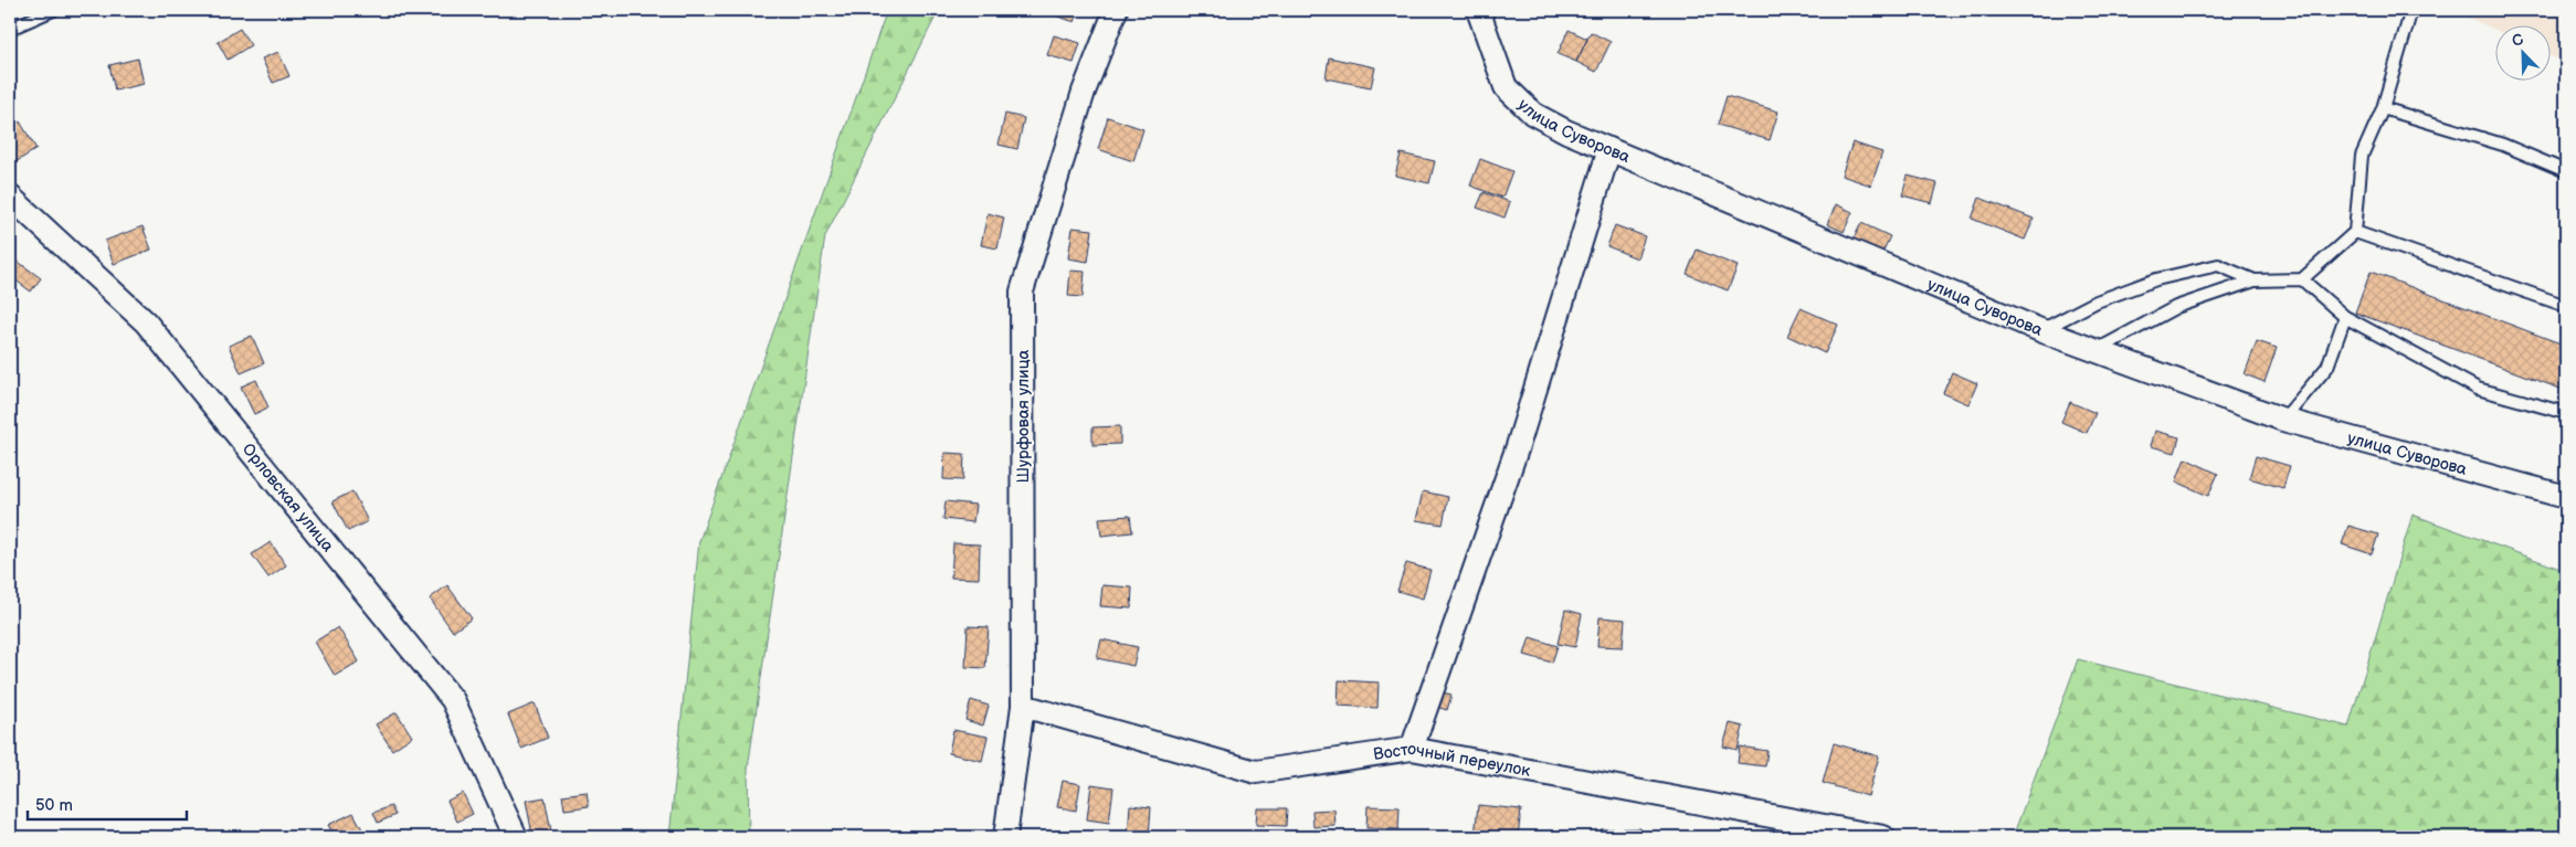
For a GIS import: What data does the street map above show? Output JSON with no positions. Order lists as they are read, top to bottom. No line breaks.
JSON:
{"streets":{"street":["улица Суворова","Шурфовая улица","Орловская улица","Восточный переулок"]},"crossings":[["Шурфовая улица","Восточный переулок"]],"scale_bar":"50 m","north":"top left"}
